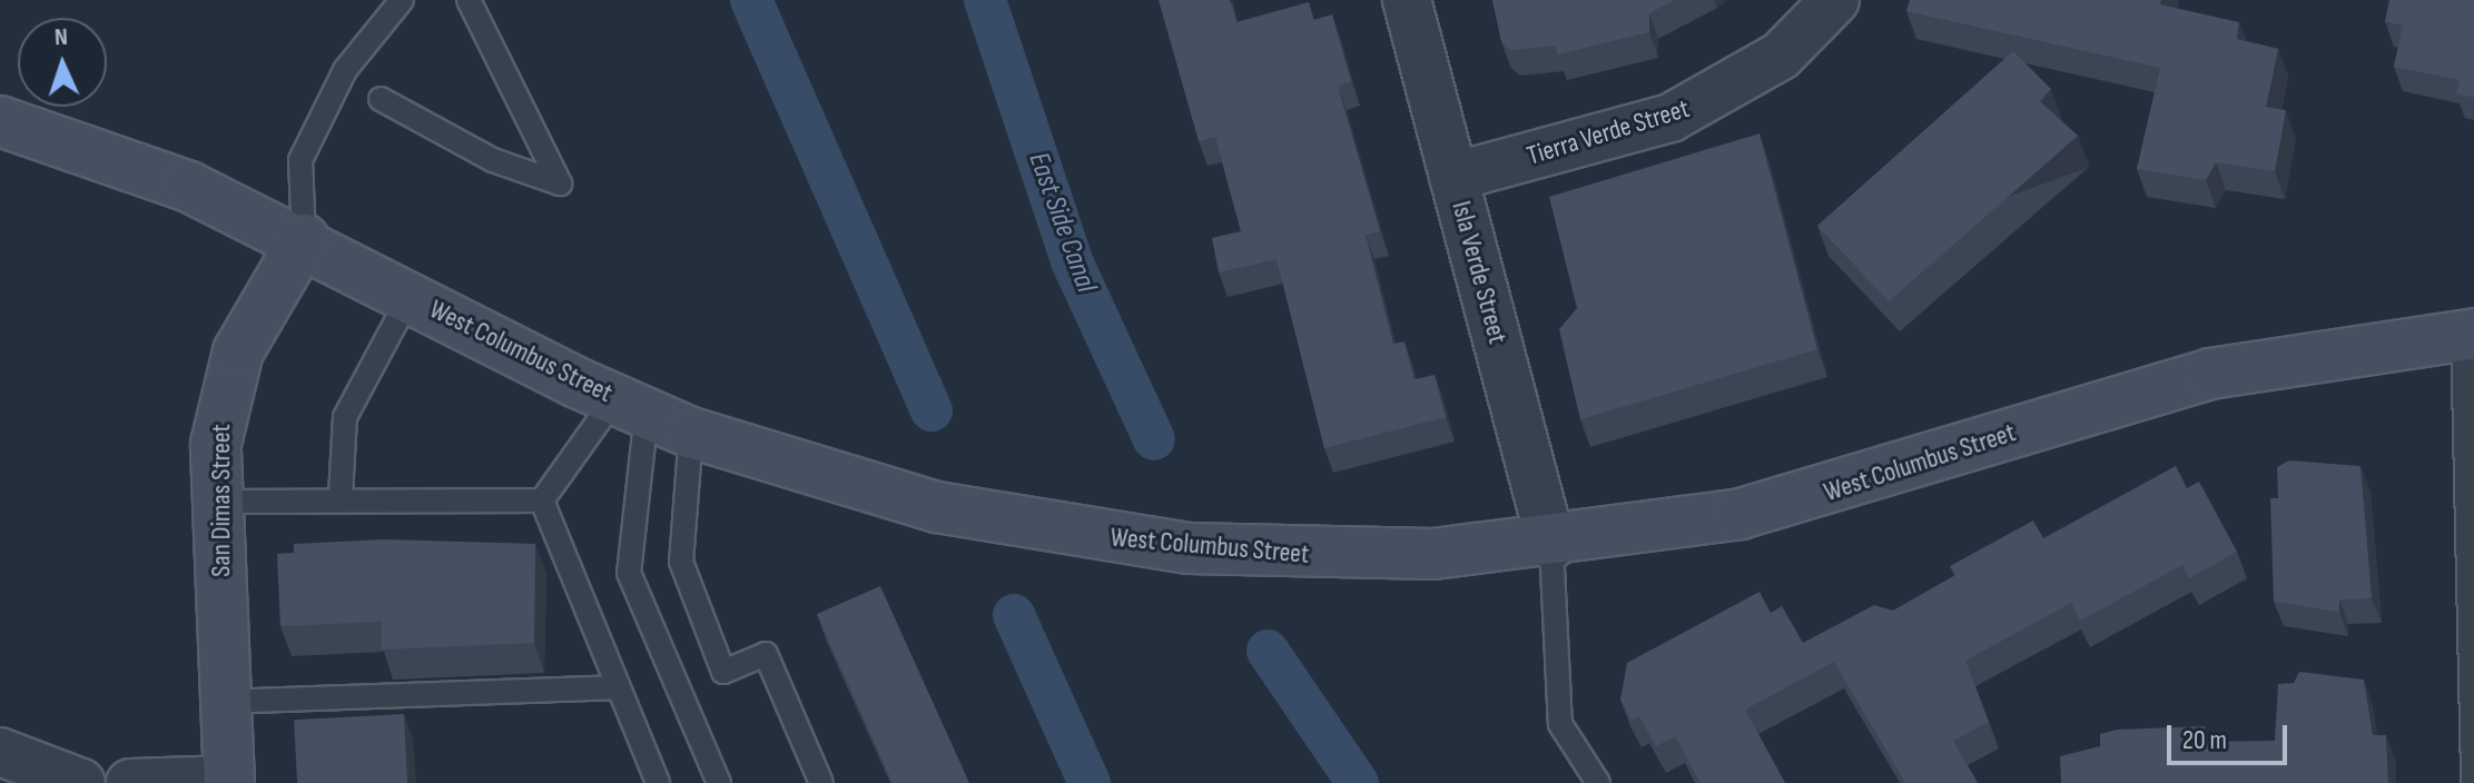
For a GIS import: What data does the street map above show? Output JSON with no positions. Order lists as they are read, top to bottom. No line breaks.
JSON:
{"streets":{"main road":["West Columbus Street","San Dimas Street"],"street":["Tierra Verde Street","Isla Verde Street"]},"crossings":[["Tierra Verde Street","Isla Verde Street"],["Isla Verde Street","West Columbus Street"],["West Columbus Street","San Dimas Street"]],"water":["East Side Canal"],"scale_bar":"20 m","north":"top"}
